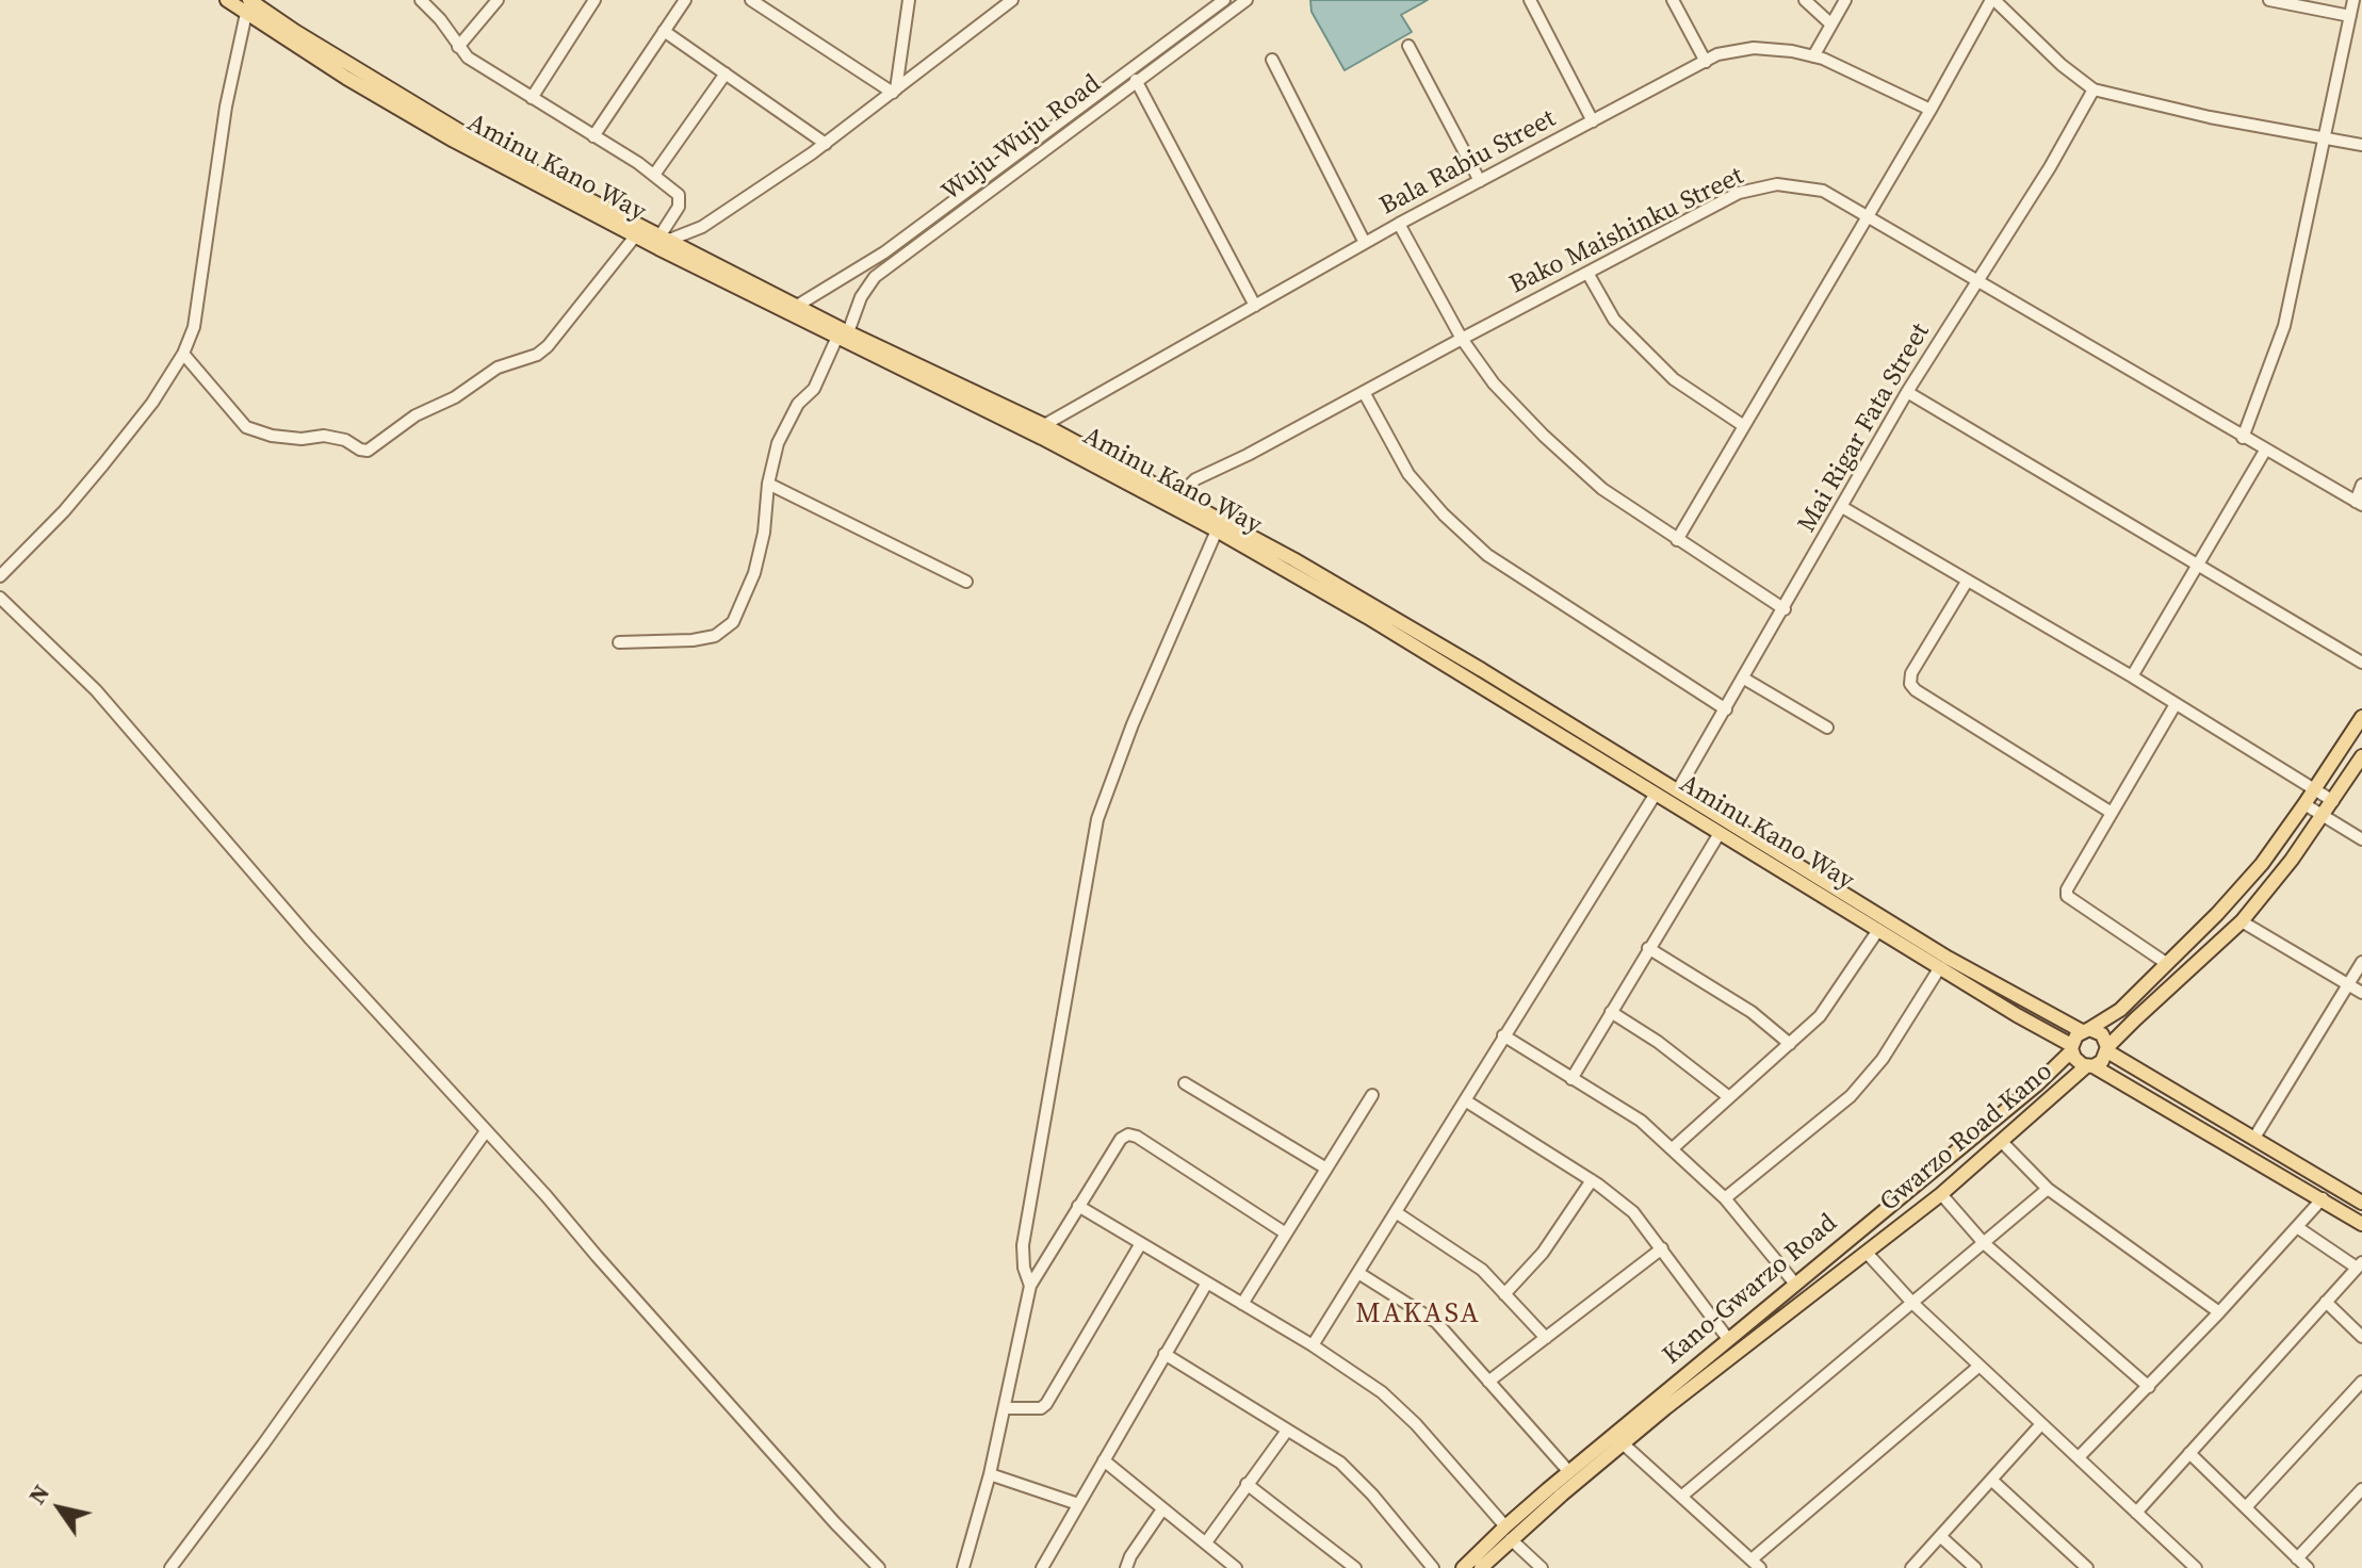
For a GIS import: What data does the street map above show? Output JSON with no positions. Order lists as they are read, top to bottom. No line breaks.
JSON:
{"streets":{"main road":["Aminu Kano Way","Gwarzo Road Kano","Kano-Gwarzo Road"],"street":["Wuju-Wuju Road","Bala Rabiu Street","Bako Maishinku Street","Mai Rigar Fata Street"]},"crossings":[["Wuju-Wuju Road","Aminu Kano Way"],["Bala Rabiu Street","Aminu Kano Way"],["Aminu Kano Way","Bako Maishinku Street"],["Aminu Kano Way","Mai Rigar Fata Street"],["Aminu Kano Way","Gwarzo Road Kano"],["Aminu Kano Way","Kano-Gwarzo Road"],["Bako Maishinku Street","Mai Rigar Fata Street"],["Gwarzo Road Kano","Kano-Gwarzo Road"]],"districts":["MAKASA"],"north":"top left"}
